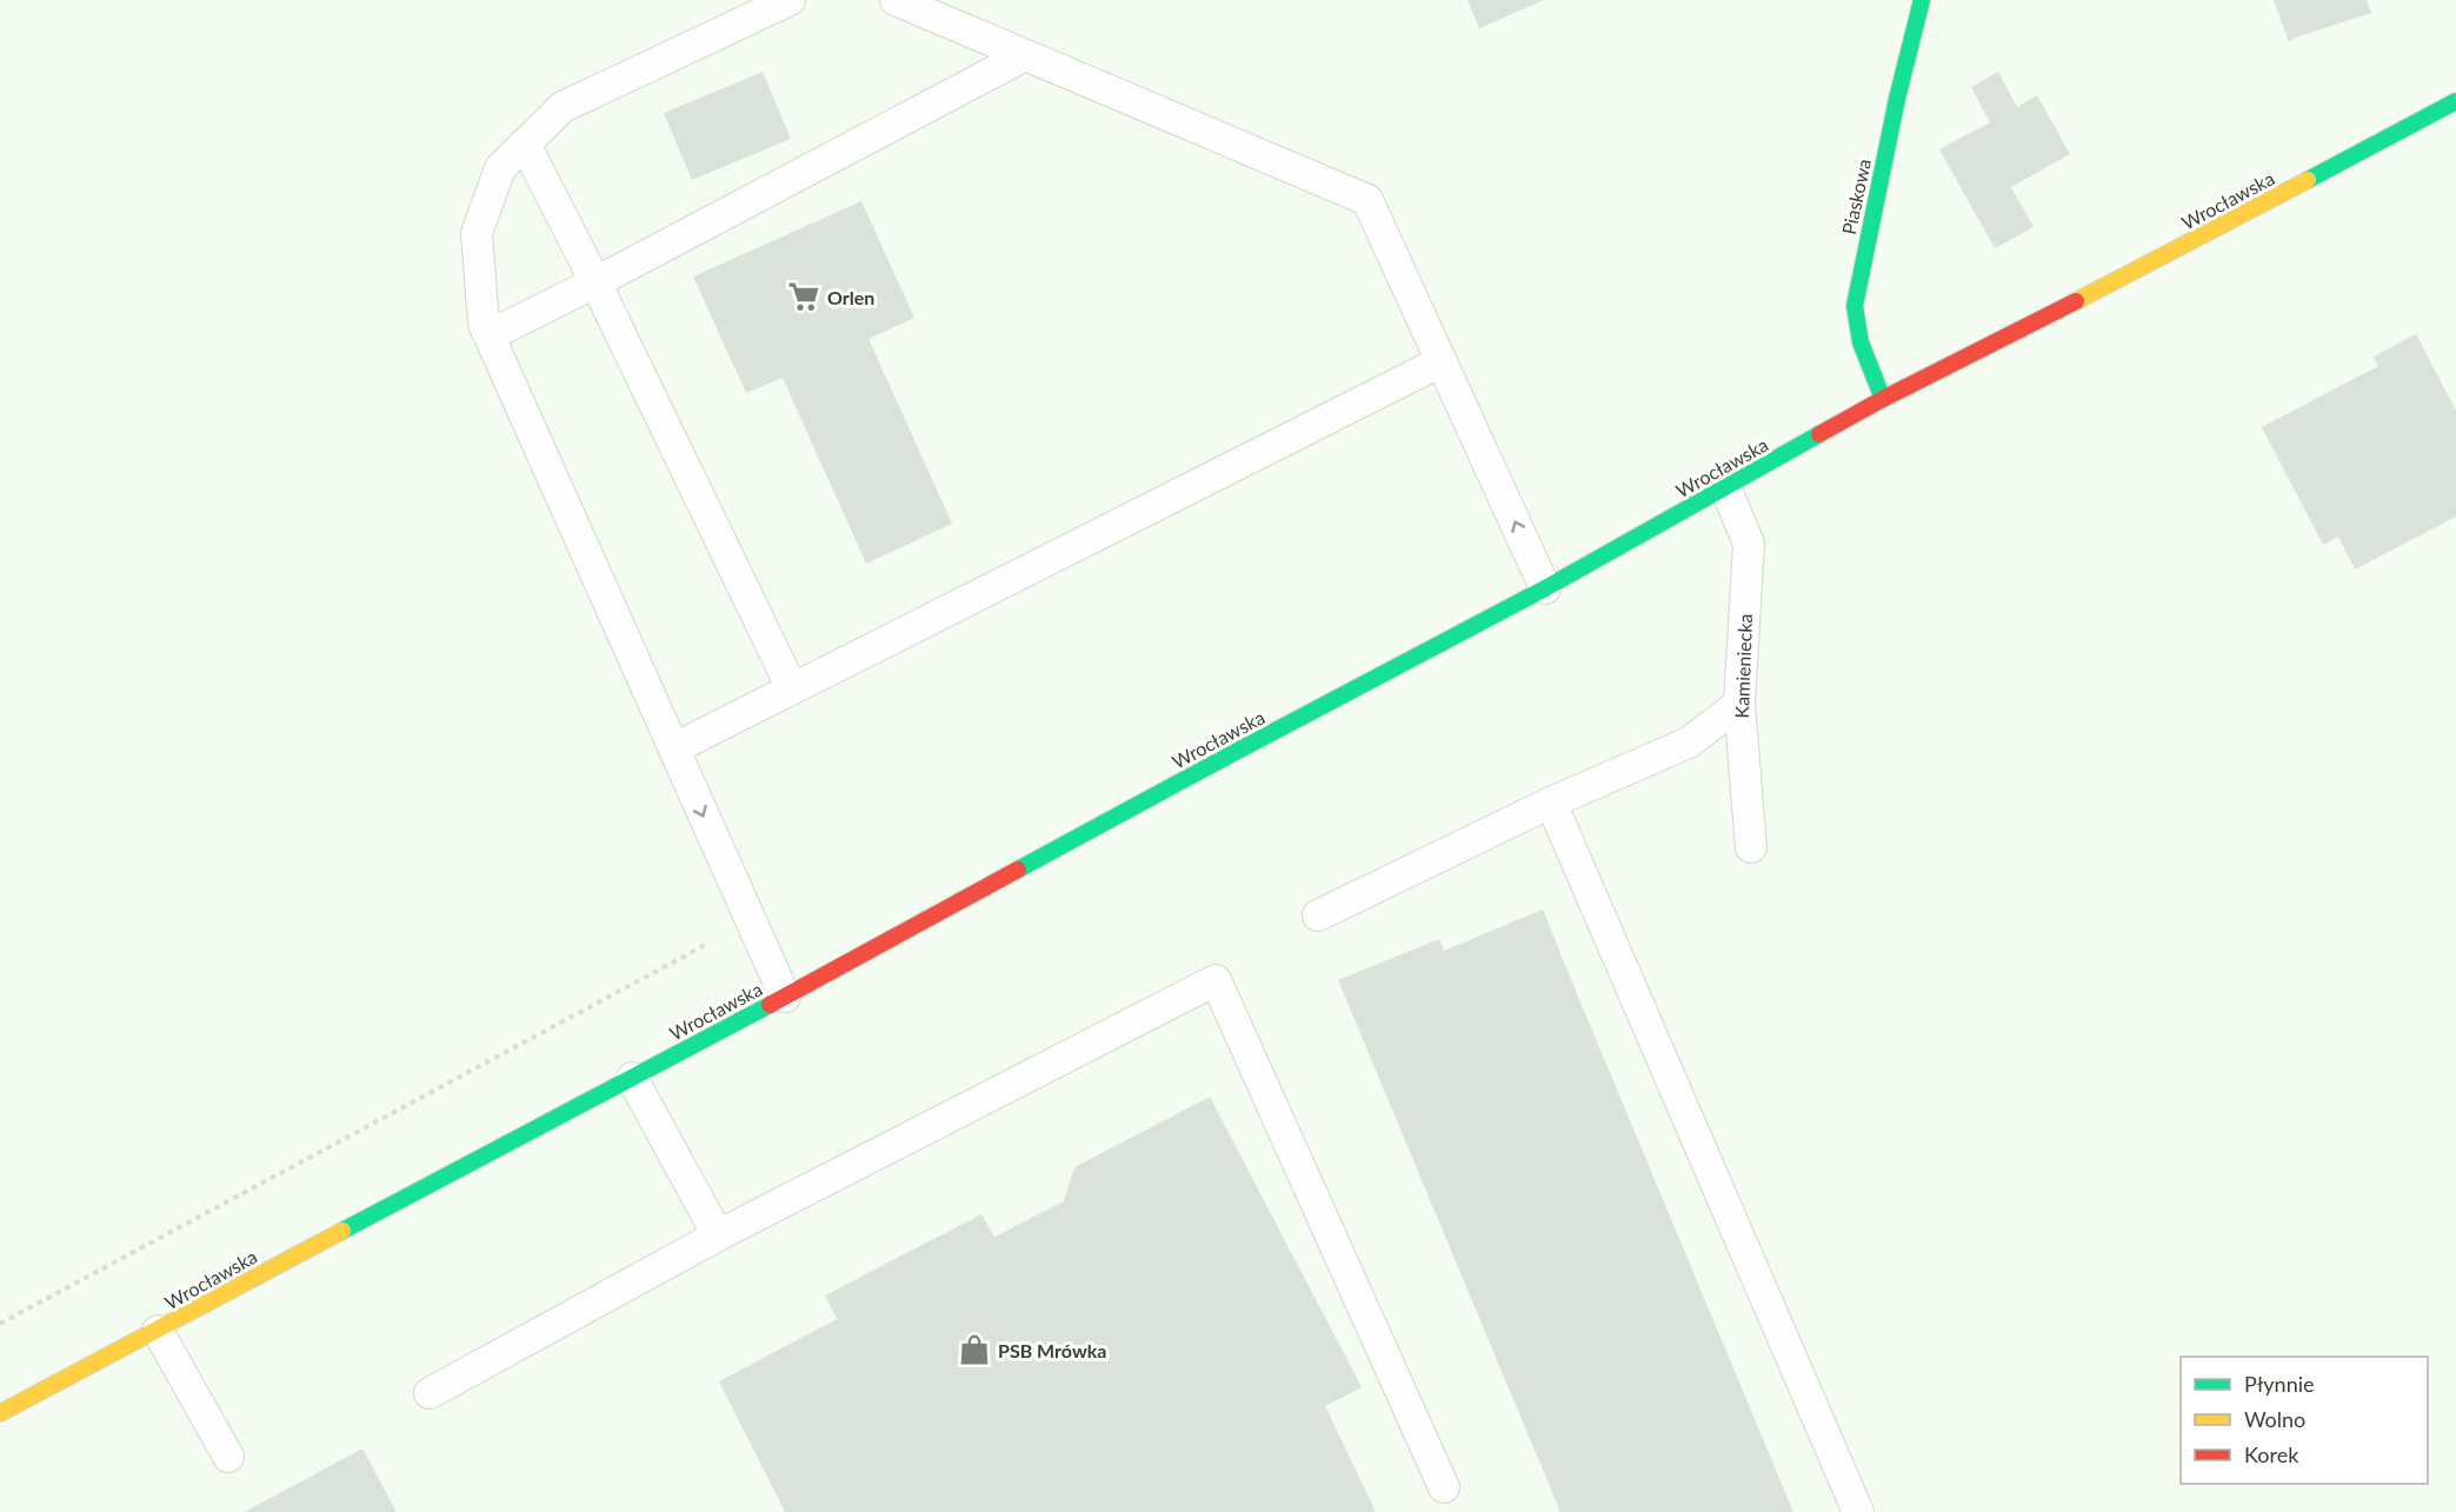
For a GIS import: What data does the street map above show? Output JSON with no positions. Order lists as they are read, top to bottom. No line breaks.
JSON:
{"streets":{"main road":["Piaskowa","Wrocławska"],"lane":["Kamieniecka"]},"crossings":[["Piaskowa","Wrocławska"],["Wrocławska","Kamieniecka"]],"places":{"supermarket":["Orlen"],"shop":["PSB Mrówka"]},"legend":["Płynnie","Wolno","Korek"]}
